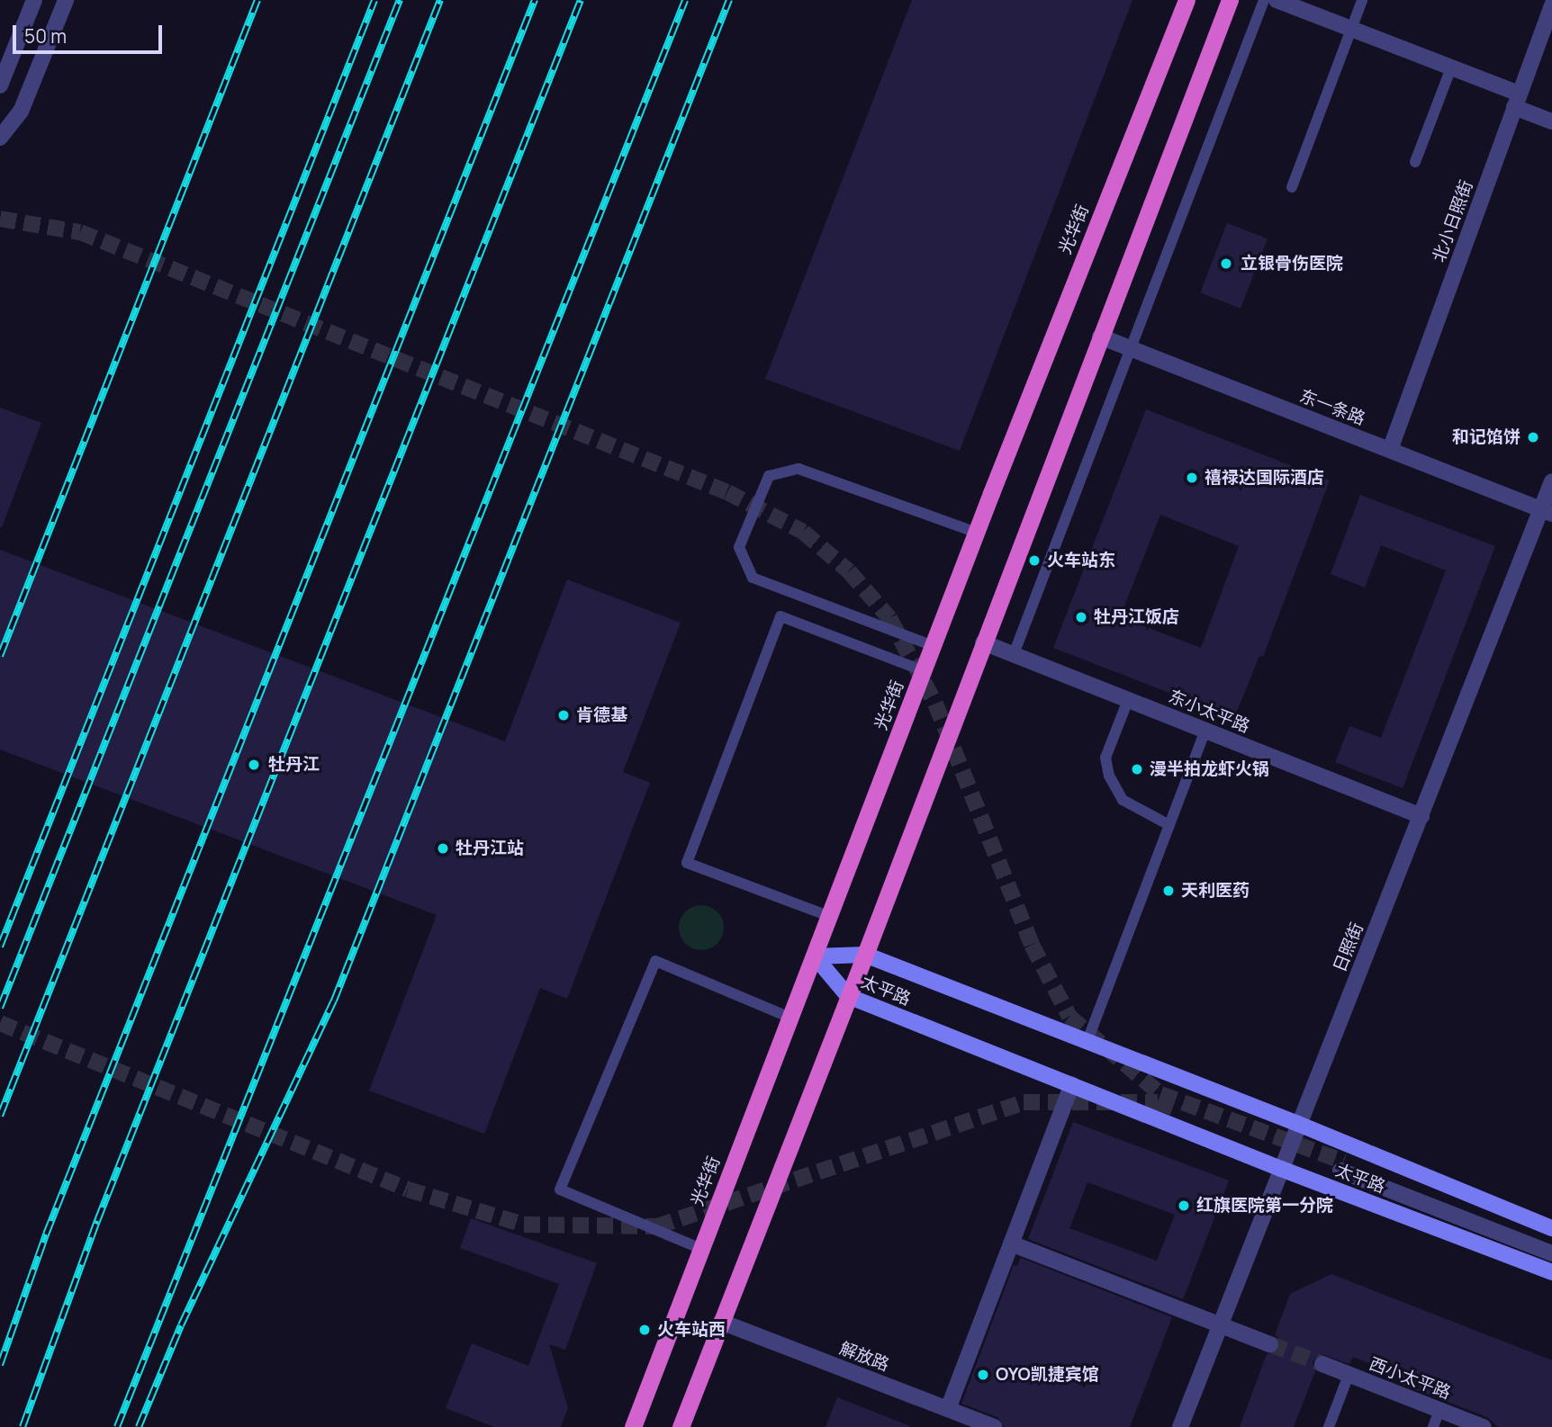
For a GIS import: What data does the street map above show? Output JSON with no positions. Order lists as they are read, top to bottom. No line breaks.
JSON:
{"streets":{"highway":["光华街"],"main road":["太平路"],"street":["北小日照街","东一条路","东小太平路","日照街","解放路","西小太平路"]},"crossings":[["北小日照街","东一条路"],["光华街","太平路"],["东一条路","日照街"],["东小太平路","日照街"],["日照街","太平路"]],"places":["立银骨伤医院","和记馅饼","禧禄达国际酒店","火车站东","牡丹江饭店","肯德基","牡丹江","漫半拍龙虾火锅","牡丹江站","天利医药","红旗医院第一分院","火车站西","OYO凯捷宾馆"],"scale_bar":"50 m"}
